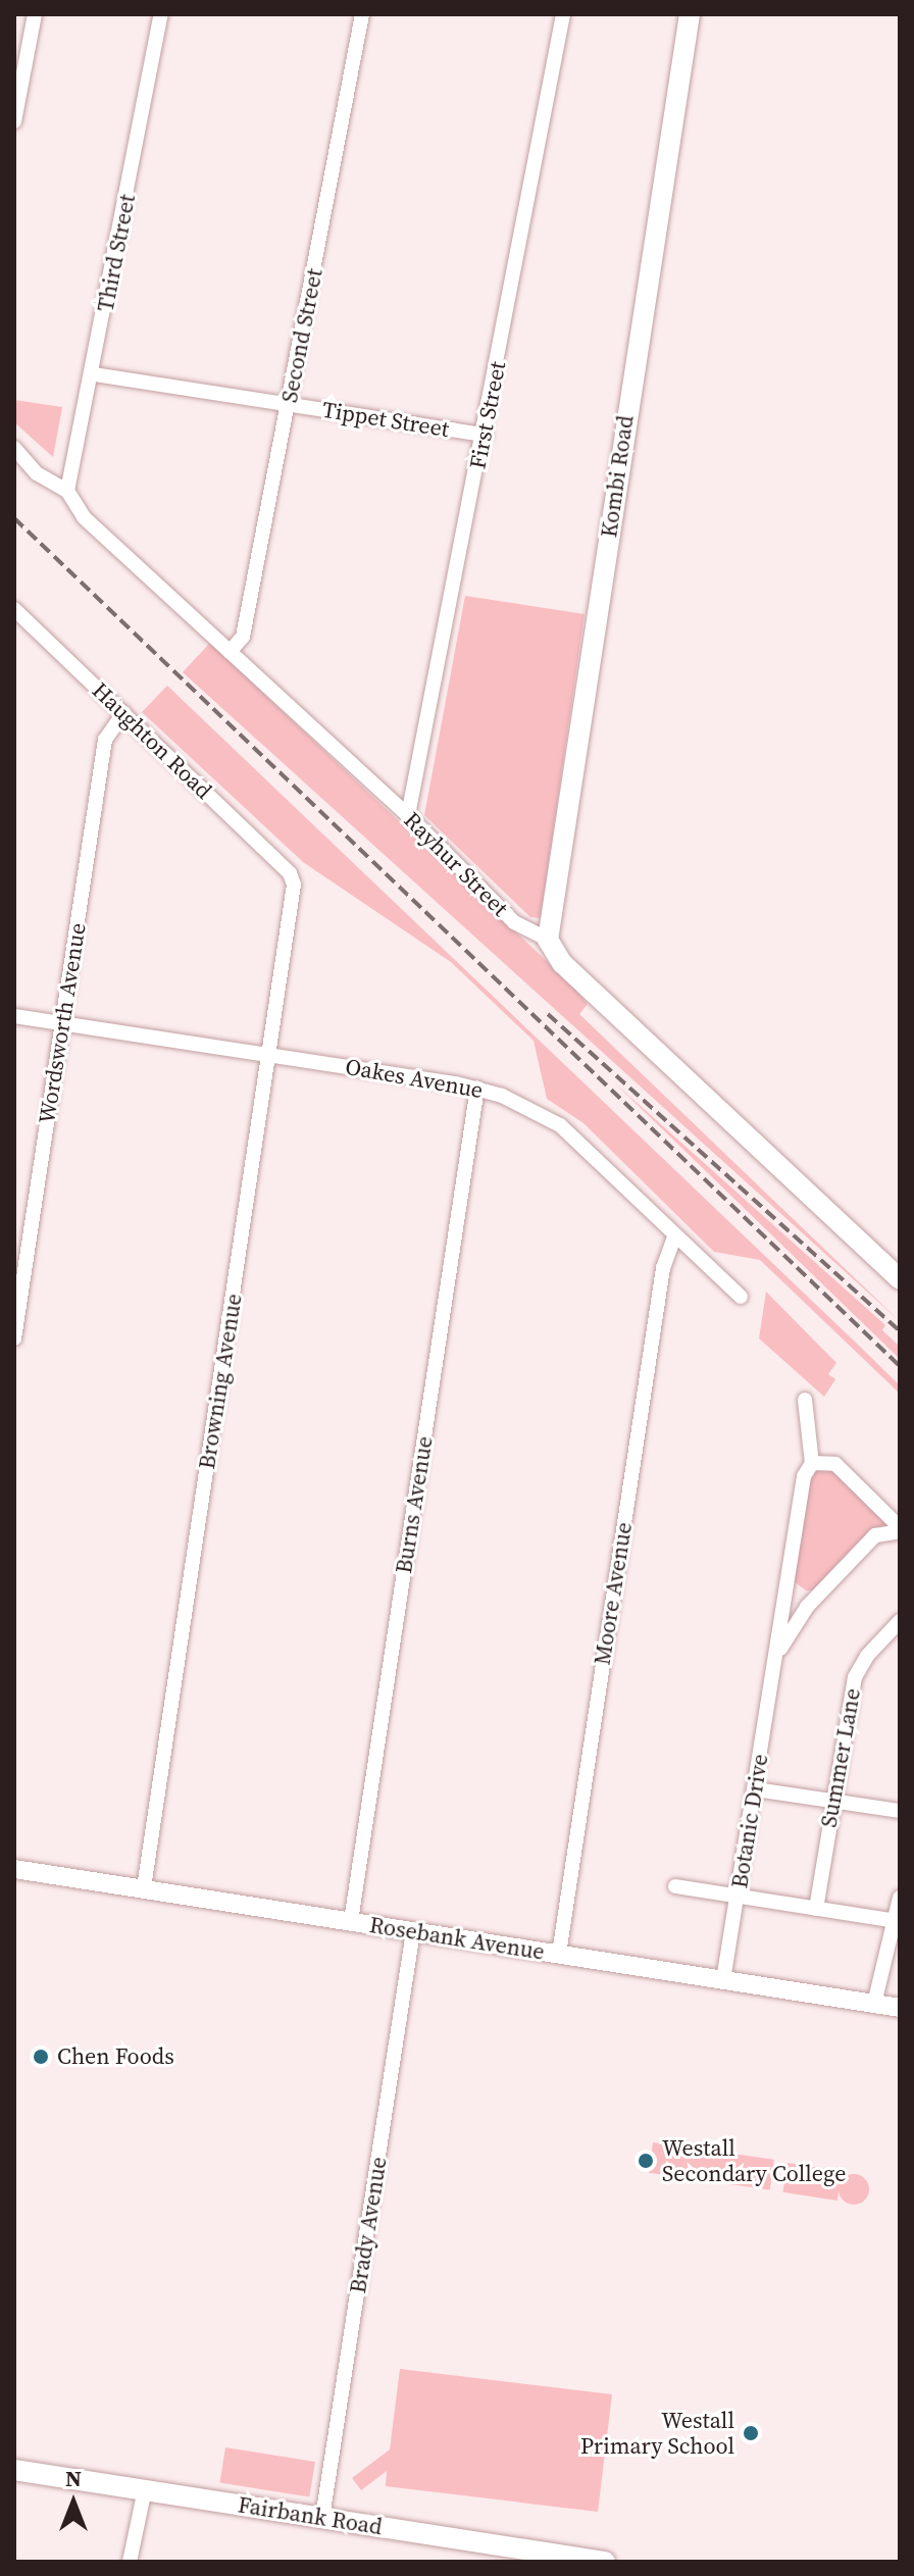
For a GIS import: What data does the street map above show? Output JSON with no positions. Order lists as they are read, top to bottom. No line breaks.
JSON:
{"streets":{"main road":["Kombi Road","Rayhur Street","Fairbank Road"],"street":["Third Street","Second Street","First Street","Tippet Street","Haughton Road","Wordsworth Avenue","Oakes Avenue","Browning Avenue","Burns Avenue","Moore Avenue","Summer Lane","Botanic Drive","Rosebank Avenue","Brady Avenue"]},"crossings":[["Third Street","Tippet Street"],["Third Street","Rayhur Street"],["Second Street","Tippet Street"],["Second Street","Rayhur Street"],["First Street","Tippet Street"],["First Street","Rayhur Street"],["Kombi Road","Rayhur Street"],["Haughton Road","Wordsworth Avenue"],["Haughton Road","Browning Avenue"],["Wordsworth Avenue","Oakes Avenue"],["Oakes Avenue","Browning Avenue"],["Oakes Avenue","Burns Avenue"],["Oakes Avenue","Moore Avenue"],["Browning Avenue","Rosebank Avenue"],["Burns Avenue","Rosebank Avenue"],["Moore Avenue","Rosebank Avenue"],["Botanic Drive","Rosebank Avenue"],["Rosebank Avenue","Brady Avenue"],["Brady Avenue","Fairbank Road"]],"places":["Chen Foods","Westall Secondary College","Westall Primary School"],"north":"top"}
